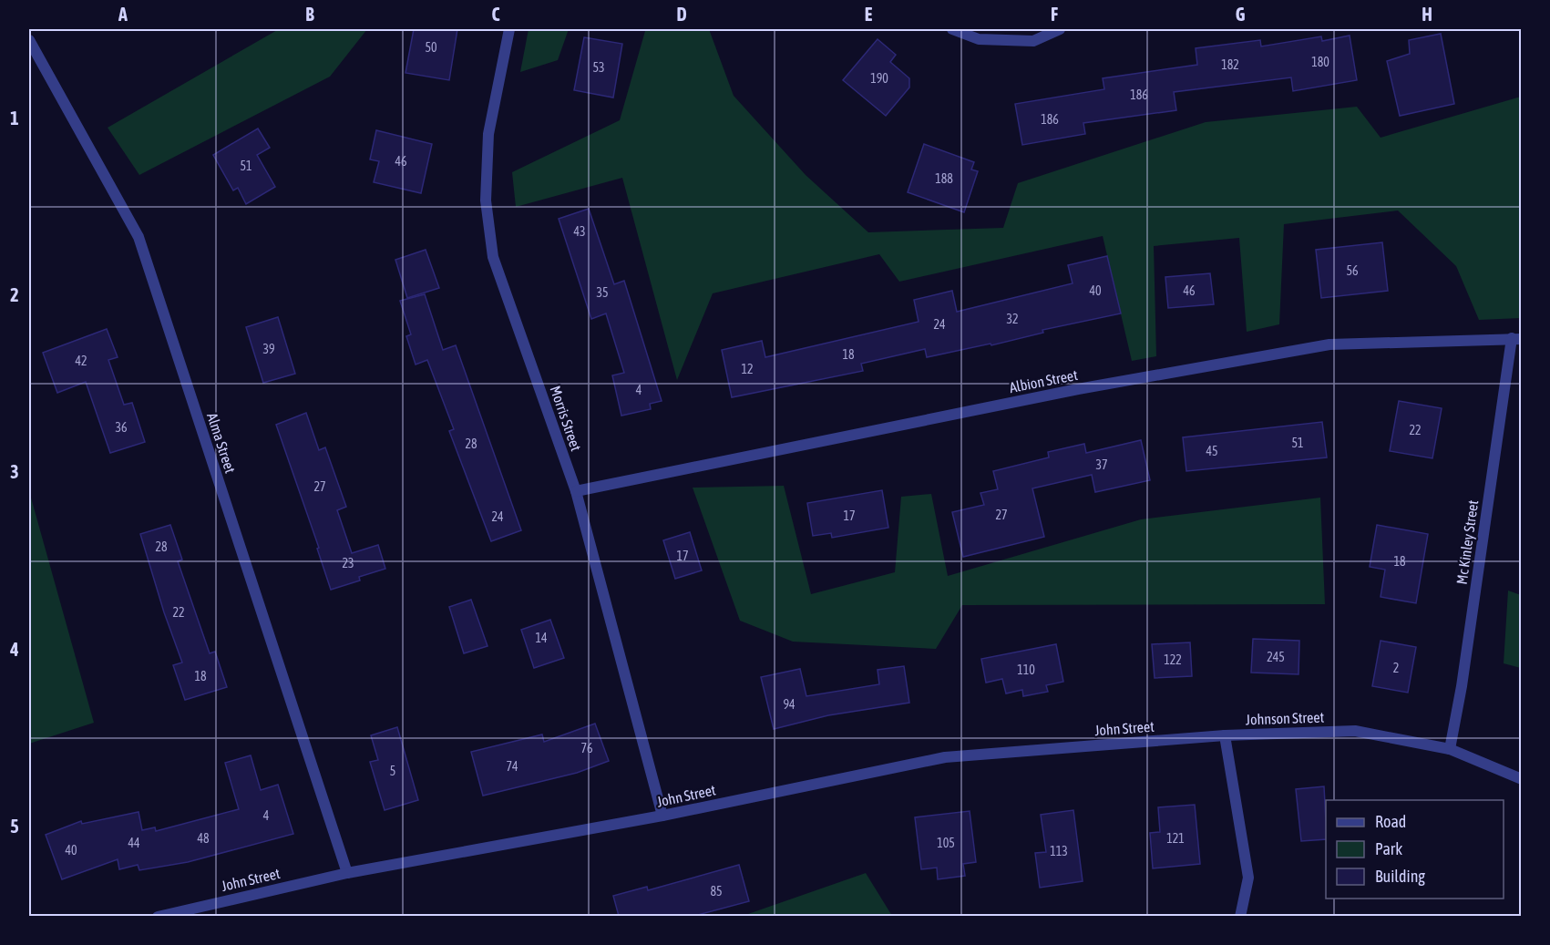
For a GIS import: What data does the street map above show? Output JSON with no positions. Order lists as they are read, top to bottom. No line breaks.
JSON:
{"streets":{"street":["Albion Street","Morris Street","Alma Street","Mc Kinley Street","Johnson Street","John Street"]},"crossings":[["Albion Street","Morris Street"],["Albion Street","Mc Kinley Street"],["Morris Street","John Street"],["Alma Street","John Street"],["Mc Kinley Street","Johnson Street"],["Johnson Street","John Street"]],"house_numbers":["50","180","182","53","190","186","186","46","51","188","43","56","40","46","35","32","24","39","18","42","12","4","36","22","51","28","45","37","27","27","17","24","28","17","18","23","22","14","245","122","2","110","18","94","76","74","5","4","48","121","44","105","40","113","85"],"legend":["Road","Park","Building"],"grid":{"columns":["A","B","C","D","E","F","G","H"],"rows":["1","2","3","4","5"]}}
